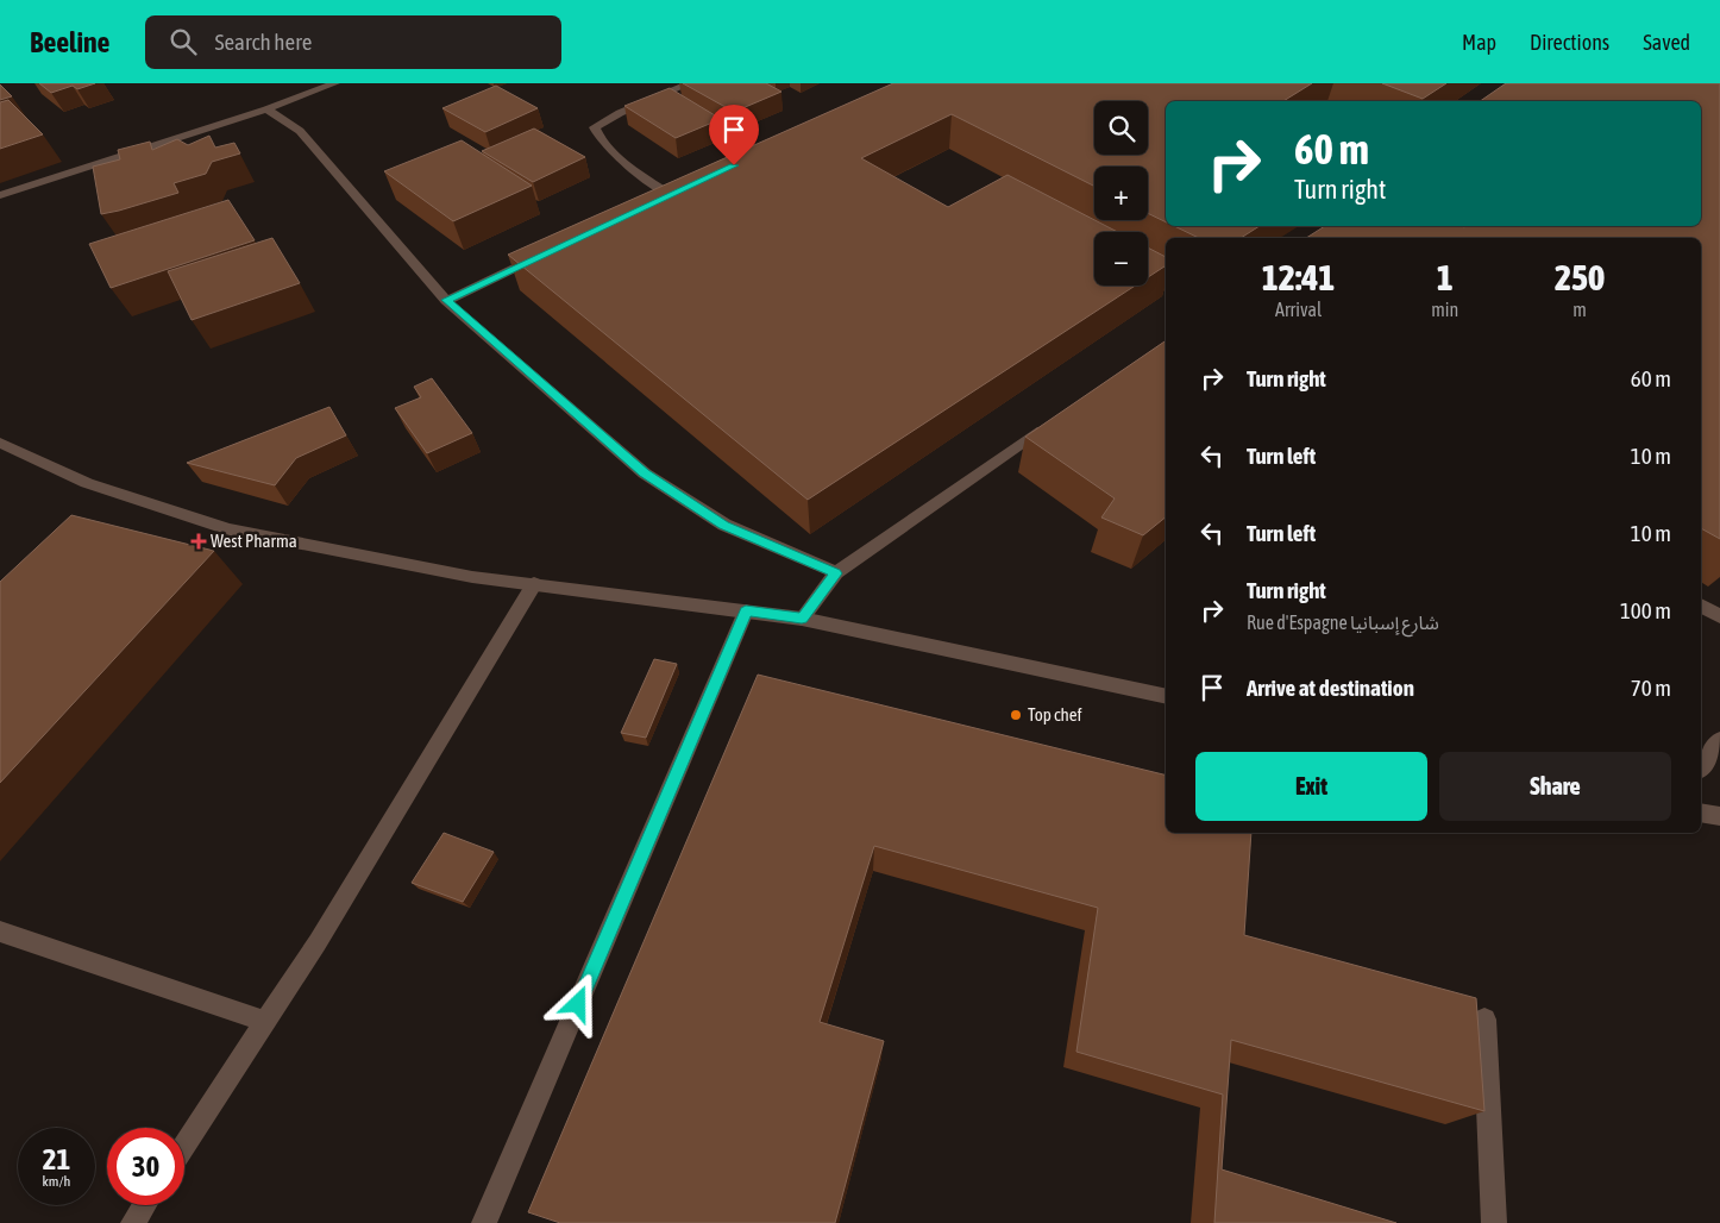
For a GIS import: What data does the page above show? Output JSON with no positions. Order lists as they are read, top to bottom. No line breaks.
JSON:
{"places":{"health":["West Pharma"],"other":["Top chef"]},"page":{"header":"Beeline","search":"Search here","nav":["Map","Directions","Saved"],"map_buttons":["+","−"],"turn":["60 m","Turn right"],"eta":["12:41","Arrival","1","min","250","m"],"list":[{"name":"Turn right","value":"60 m"},{"name":"Turn left","value":"10 m"},{"name":"Turn left","value":"10 m"},{"name":"Turn right","note":"Rue d'Espagne شارع إسبانيا","value":"100 m"},{"name":"Arrive at destination","value":"70 m"}],"buttons":["Exit","Share"],"speed":"21 km/h","limit":"30"}}
